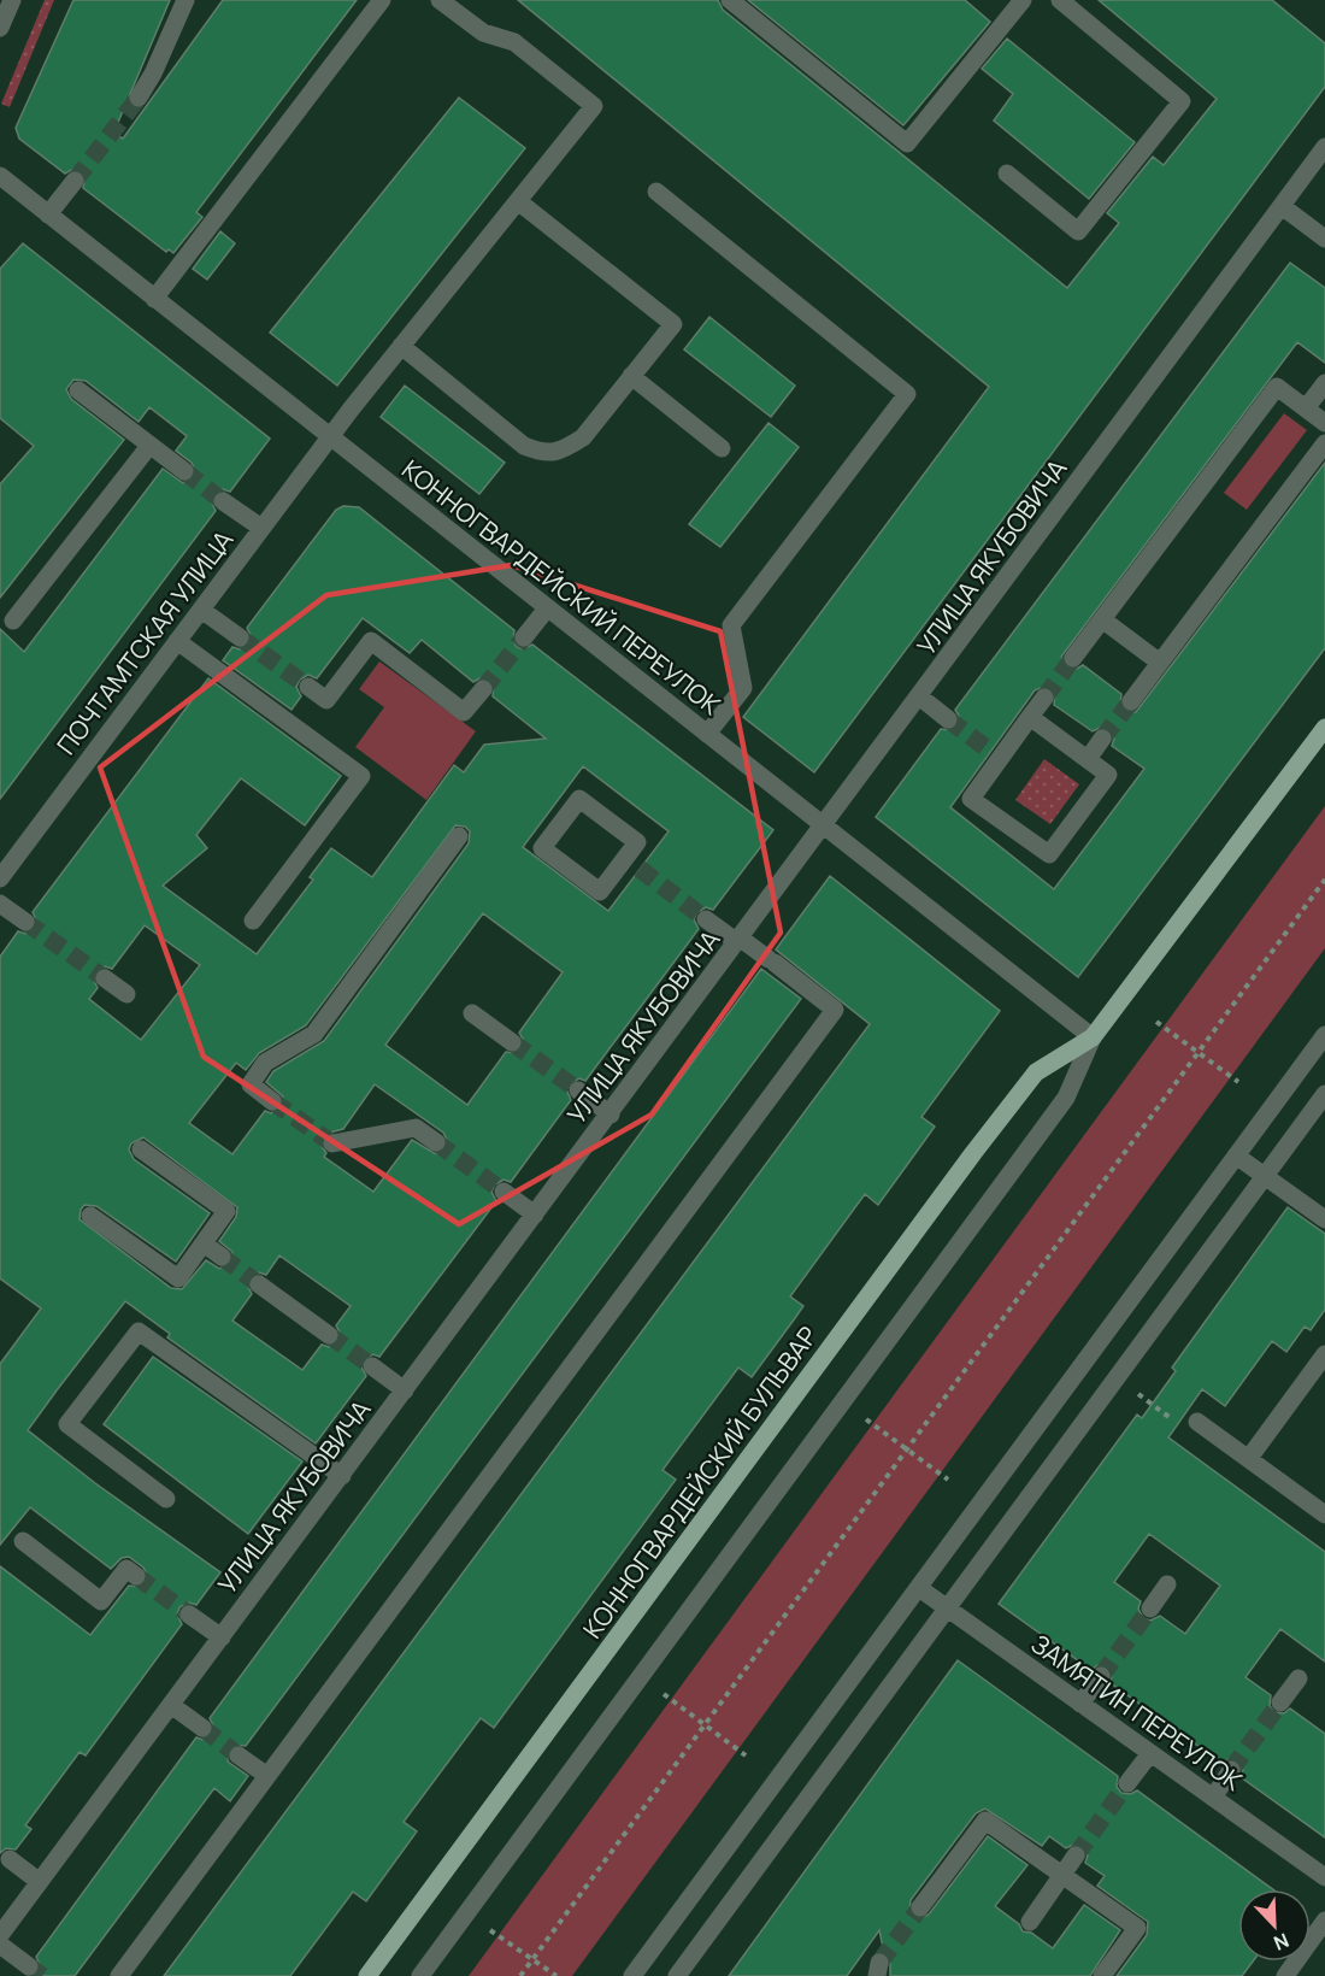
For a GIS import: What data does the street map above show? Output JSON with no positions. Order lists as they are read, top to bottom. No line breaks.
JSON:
{"streets":{"main road":["КОННОГВАРДЕЙСКИЙ БУЛЬВАР"],"street":["УЛИЦА ЯКУБОВИЧА","КОННОГВАРДЕЙСКИЙ ПЕРЕУЛОК","ПОЧТАМТСКАЯ УЛИЦА","ЗАМЯТИН ПЕРЕУЛОК"]},"crossings":[["УЛИЦА ЯКУБОВИЧА","КОННОГВАРДЕЙСКИЙ ПЕРЕУЛОК"],["КОННОГВАРДЕЙСКИЙ ПЕРЕУЛОК","ПОЧТАМТСКАЯ УЛИЦА"],["КОННОГВАРДЕЙСКИЙ ПЕРЕУЛОК","КОННОГВАРДЕЙСКИЙ БУЛЬВАР"]],"north":"bottom right"}
